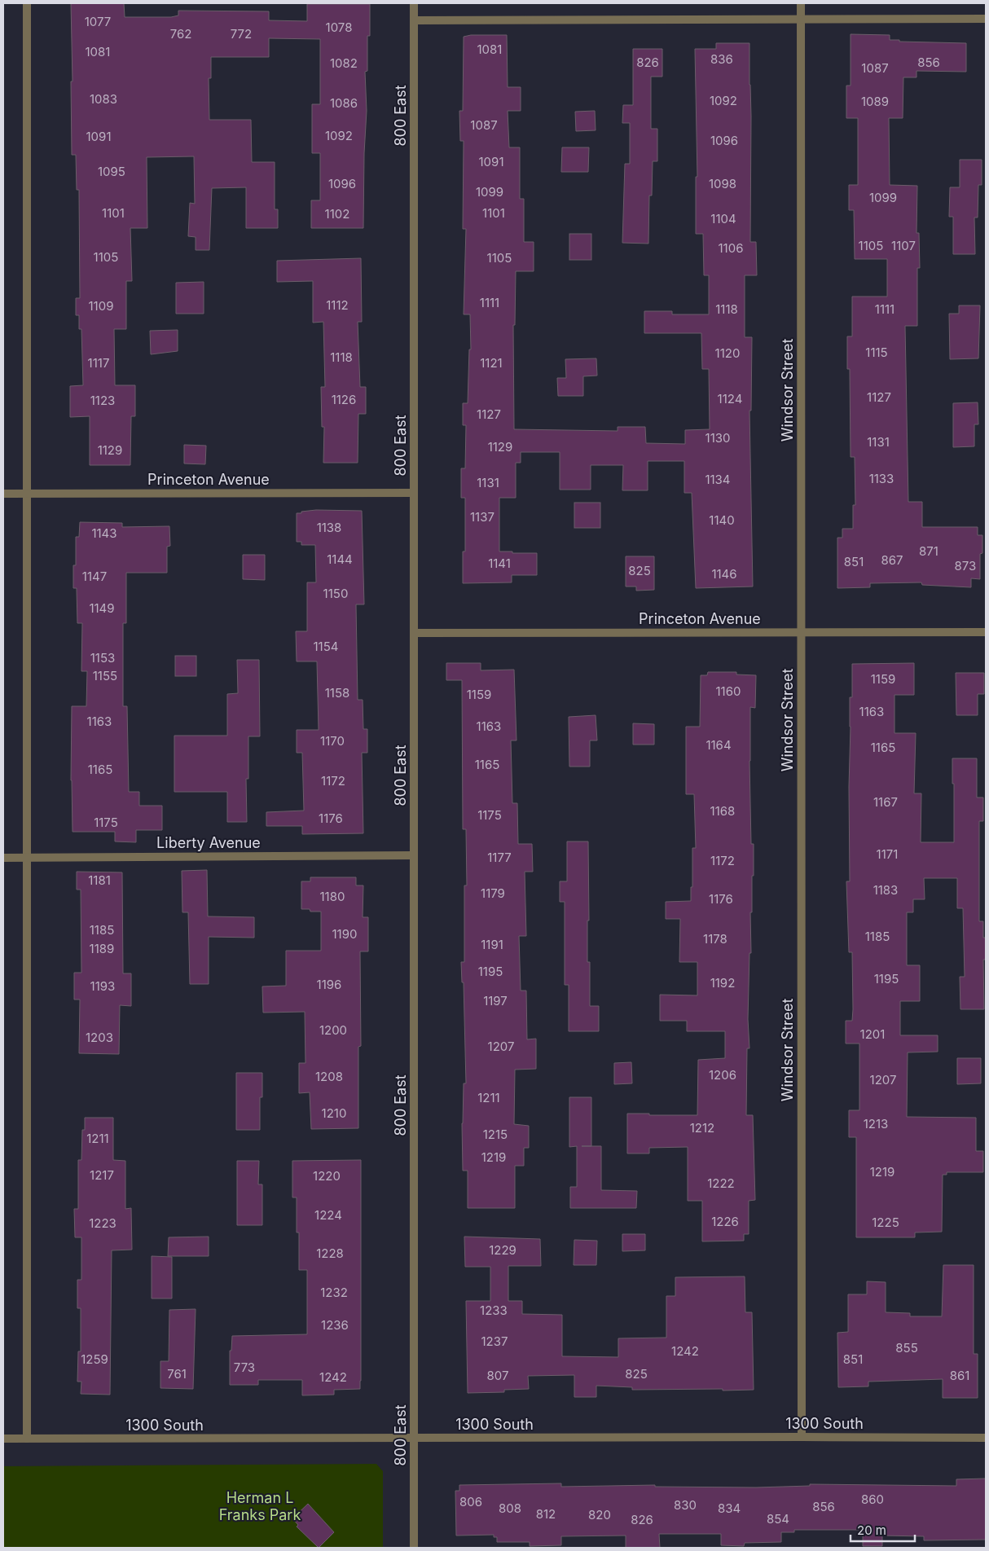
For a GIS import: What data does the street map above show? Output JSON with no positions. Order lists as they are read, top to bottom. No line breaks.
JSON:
{"streets":{"street":["800 East","Windsor Street","Princeton Avenue","Liberty Avenue","1300 South"]},"crossings":[["800 East","Princeton Avenue"],["800 East","Liberty Avenue"],["800 East","1300 South"],["Windsor Street","Princeton Avenue"],["Windsor Street","1300 South"]],"parks":["Herman L Franks Park"],"house_numbers":["1077","1078","762","772","1081","1081","836","826","856","1082","1087","1083","1092","1089","1086","1087","1092","1091","1096","1091","1095","1096","1098","1099","1099","1101","1101","1102","1104","1105","1107","1106","1105","1105","1111","1112","1109","1118","1111","1115","1120","1118","1117","1121","1127","1124","1126","1123","1127","1130","1131","1129","1129","1133","1134","1131","1137","1140","1138","1143","871","1144","867","851","1141","873","825","1146","1147","1150","1149","1154","1153","1155","1159","1160","1158","1159","1163","1163","1163","1170","1164","1165","1165","1165","1172","1167","1168","1175","1176","1175","1171","1177","1172","1181","1183","1179","1180","1176","1185","1190","1185","1178","1191","1189","1195","1195","1192","1196","1193","1197","1200","1201","1203","1207","1206","1208","1207","1211","1210","1213","1212","1215","1211","1219","1219","1217","1220","1222","1224","1226","1225","1223","1229","1228","1232","1233","1236","1237","855","1242","1259","851","773","761","825","807","861","1242","860","806","830","856","808","834","812","820","854","826"],"scale_bar":"20 m"}
